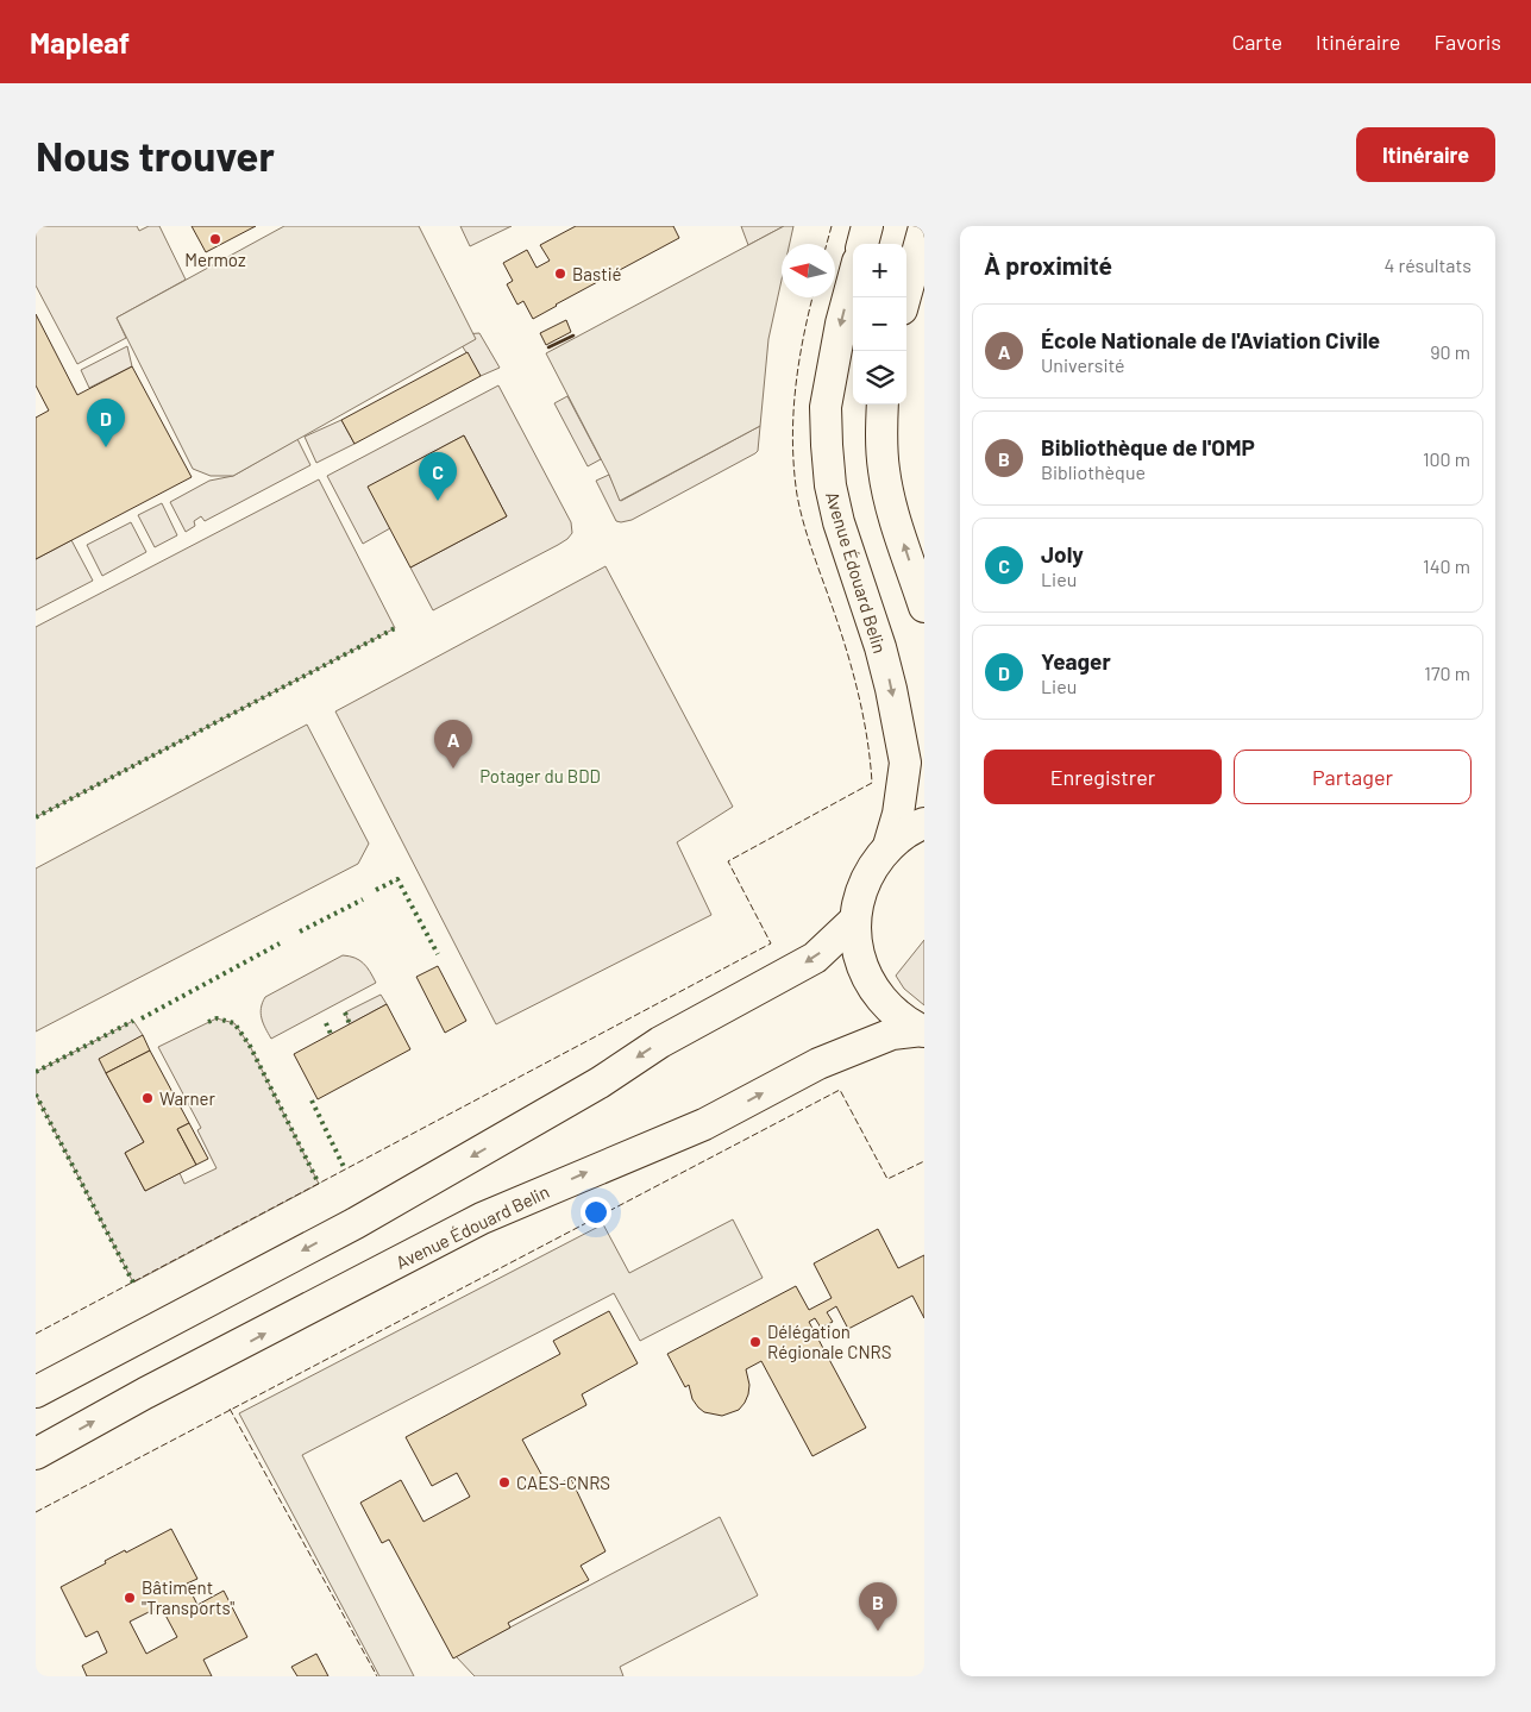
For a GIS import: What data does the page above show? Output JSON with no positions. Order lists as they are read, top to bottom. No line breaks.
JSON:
{"streets":{"street":["Avenue Édouard Belin"]},"parks":["Potager du BDD"],"places":["Mermoz","Bastié","Warner","Délégation Régionale CNRS","CAES-CNRS","Bâtiment \"Transports\""],"north":"left","page":{"header":"Mapleaf","nav":["Carte","Itinéraire","Favoris"],"buttons":["Itinéraire",["Enregistrer","Partager"]],"title":"Nous trouver","heading":["À proximité","4 résultats"],"map_buttons":["+","−"],"list":[{"mark":"A","name":"École Nationale de l'Aviation Civile","note":"Université","value":"90 m"},{"mark":"B","name":"Bibliothèque de l'OMP","note":"Bibliothèque","value":"100 m"},{"mark":"C","name":"Joly","note":"Lieu","value":"140 m"},{"mark":"D","name":"Yeager","note":"Lieu","value":"170 m"}],"pins":["D","C","A","B"]}}
